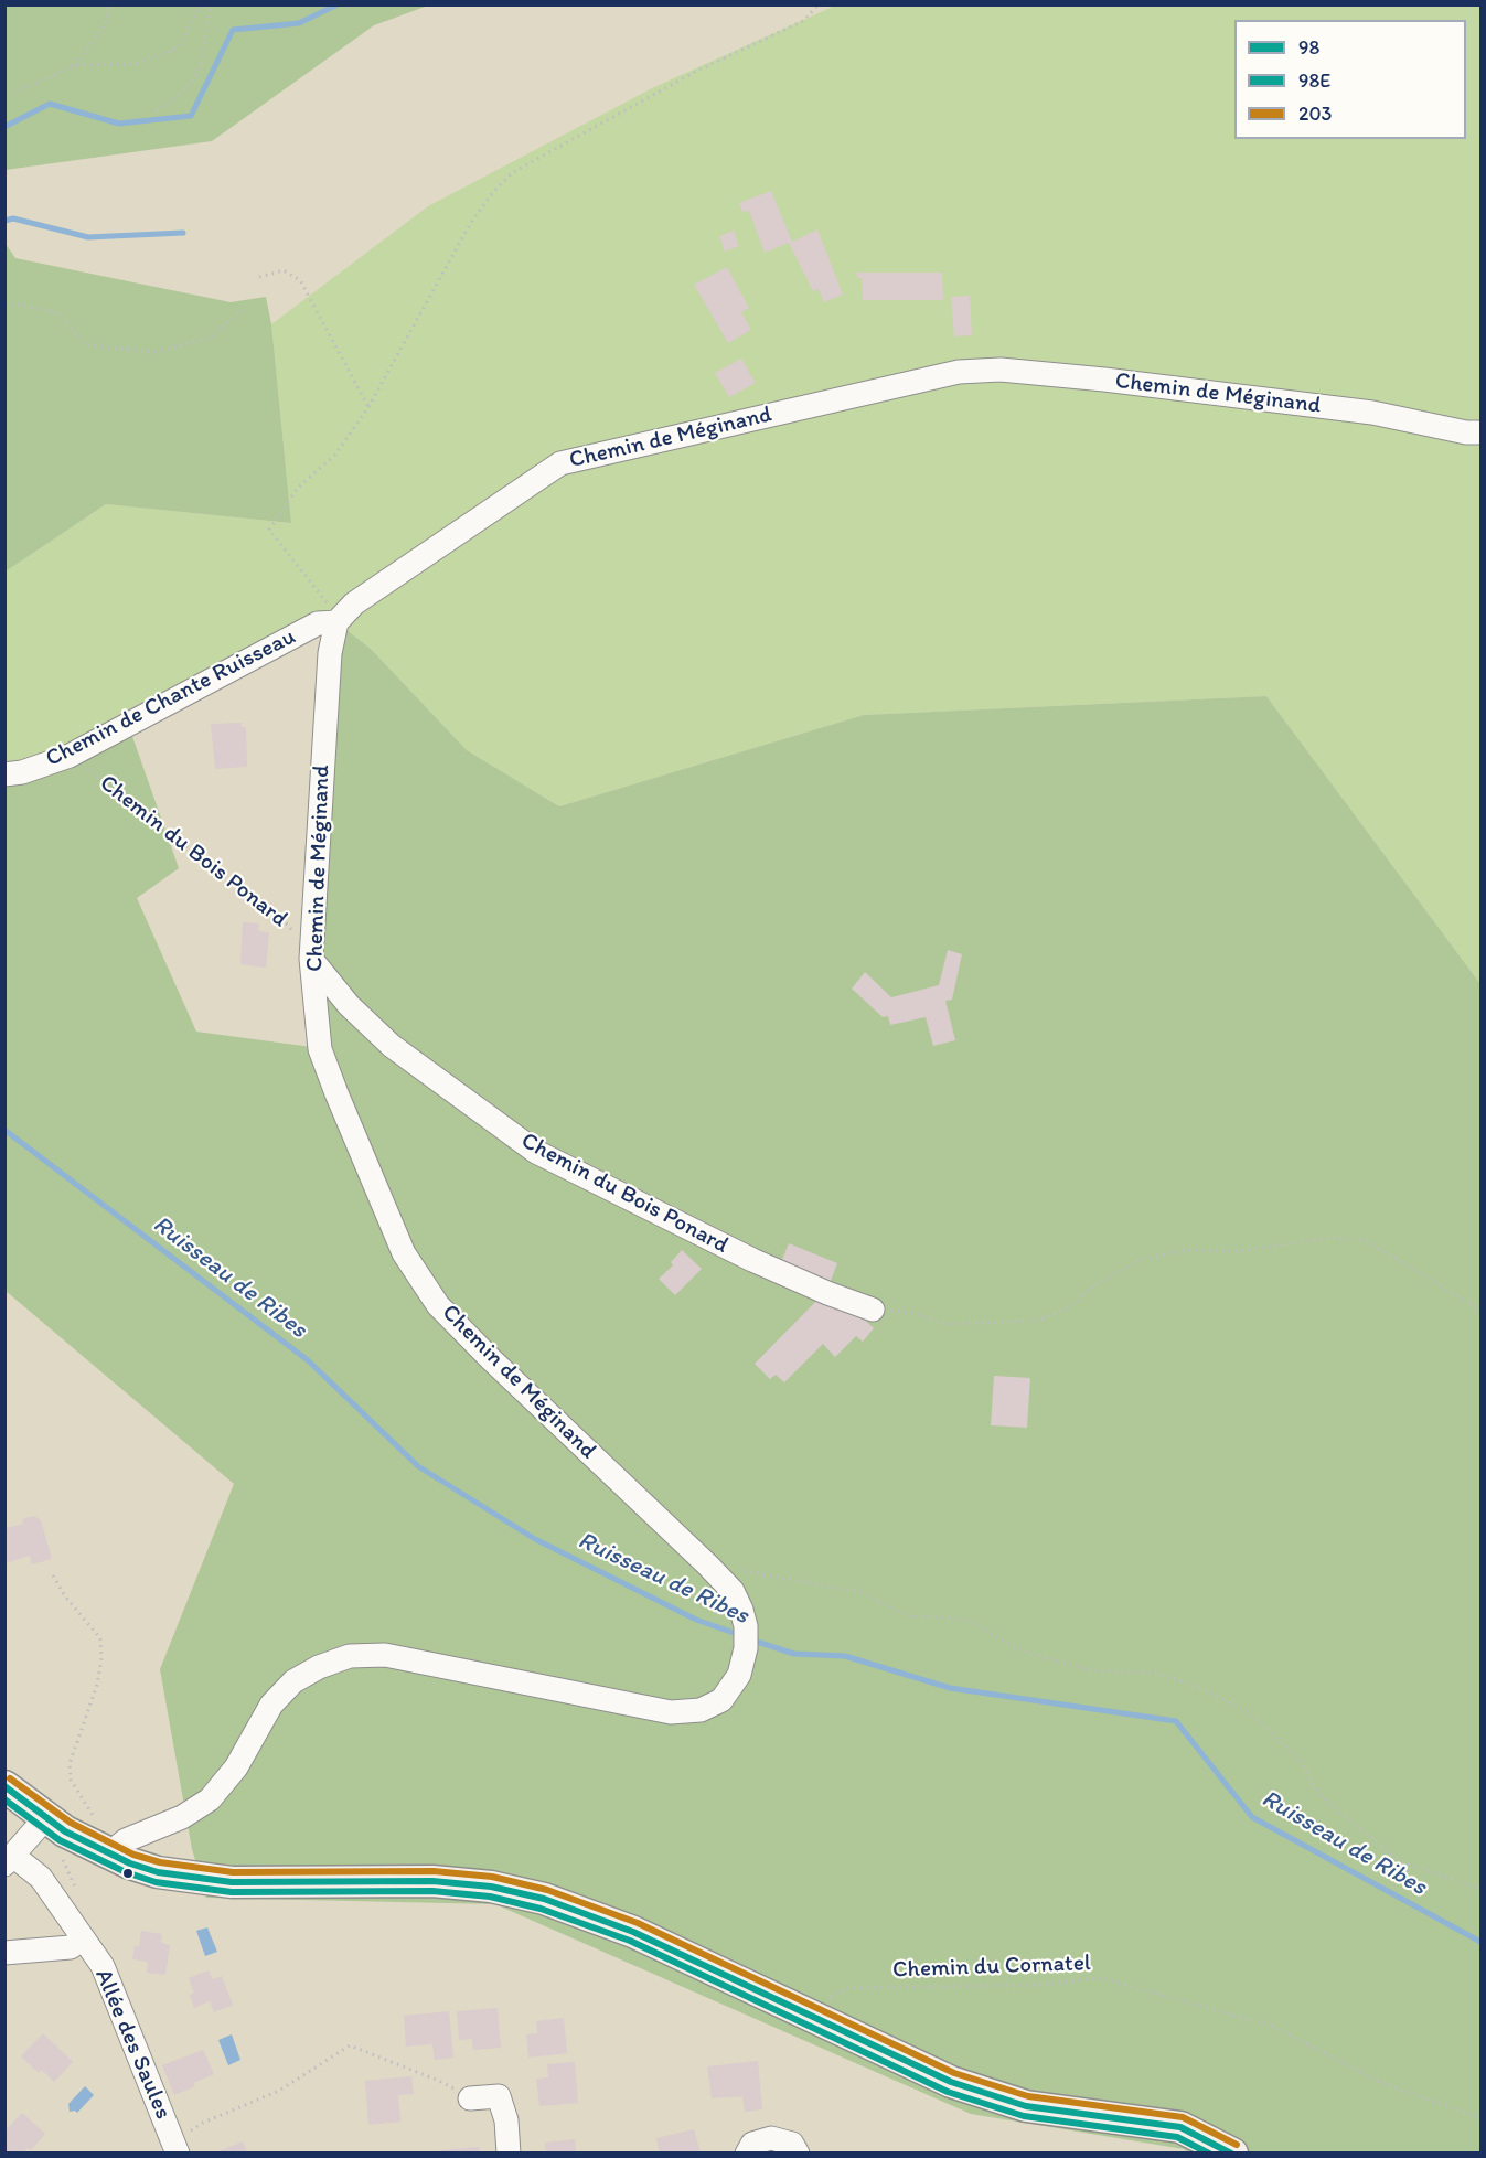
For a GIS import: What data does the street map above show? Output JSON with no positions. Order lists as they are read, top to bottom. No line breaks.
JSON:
{"streets":{"street":["Chemin de Méginand","Chemin de Chante Ruisseau","Chemin du Bois Ponard","Allée des Saules"],"path":["Chemin du Cornatel"]},"crossings":[["Chemin de Méginand","Chemin de Chante Ruisseau"],["Chemin de Méginand","Chemin du Bois Ponard"],["Chemin de Chante Ruisseau","Chemin du Bois Ponard"]],"water":["Ruisseau de Ribes"],"lines":["transit line 203","transit line 98","transit line 98E"],"legend":["98","98E","203"]}
